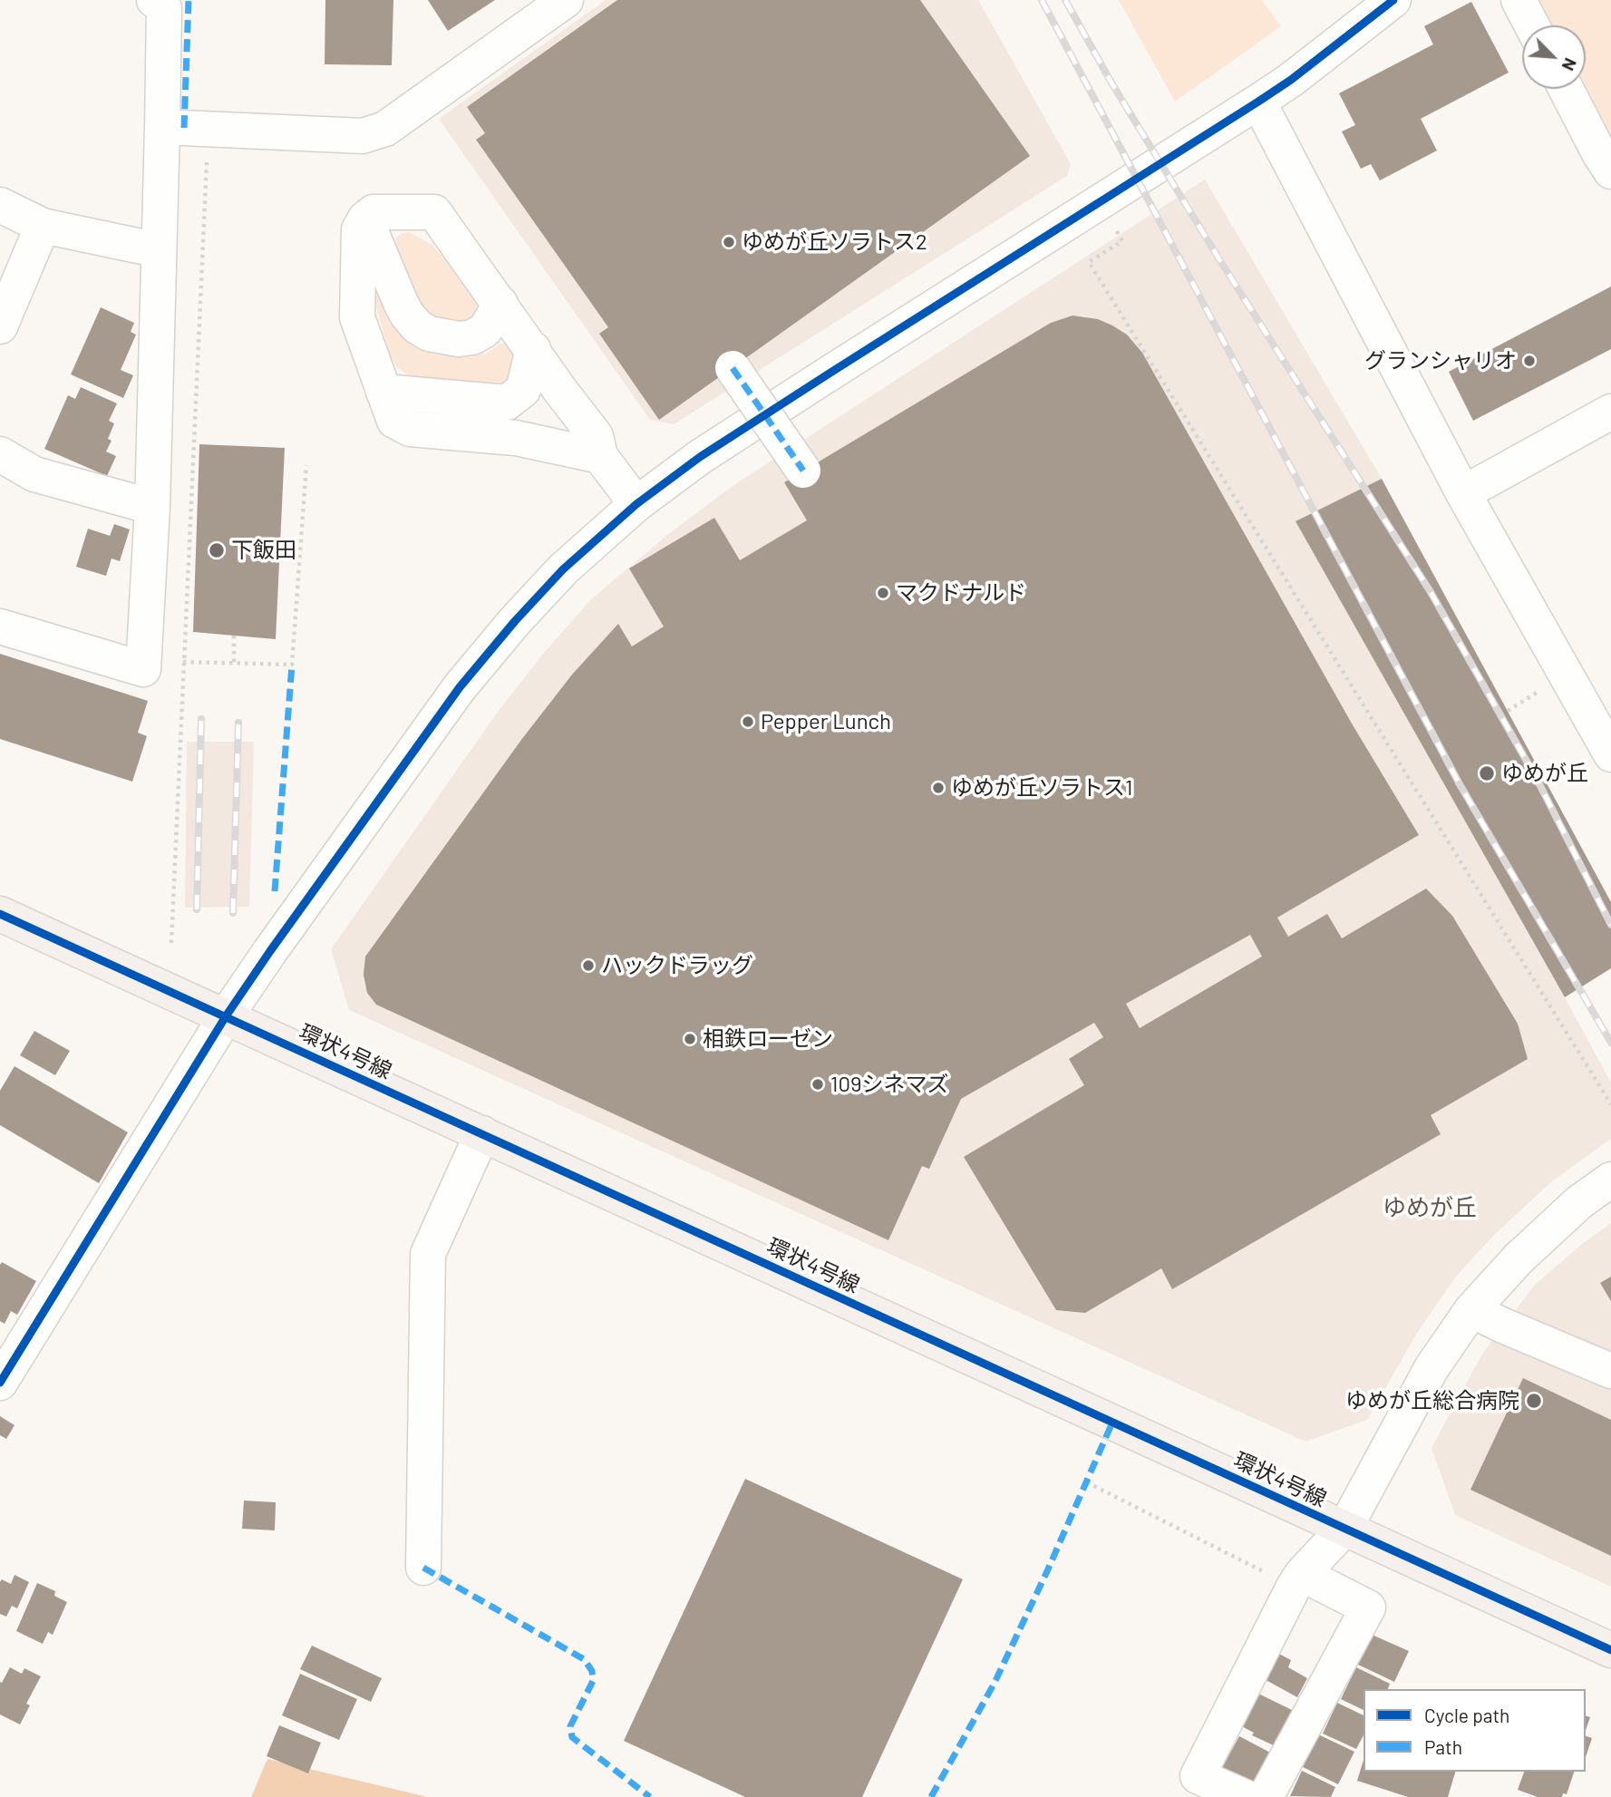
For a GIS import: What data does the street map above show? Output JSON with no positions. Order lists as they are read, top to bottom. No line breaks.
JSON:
{"streets":{"main road":["環状4号線"]},"districts":["ゆめが丘"],"places":["ゆめが丘ソラトス2","グランシャリオ","下飯田","マクドナルド","Pepper Lunch","ゆめが丘","ゆめが丘ソラトス1","ハックドラッグ","相鉄ローゼン","109シネマズ","ゆめが丘総合病院"],"legend":["Cycle path","Path"],"north":"bottom right"}
